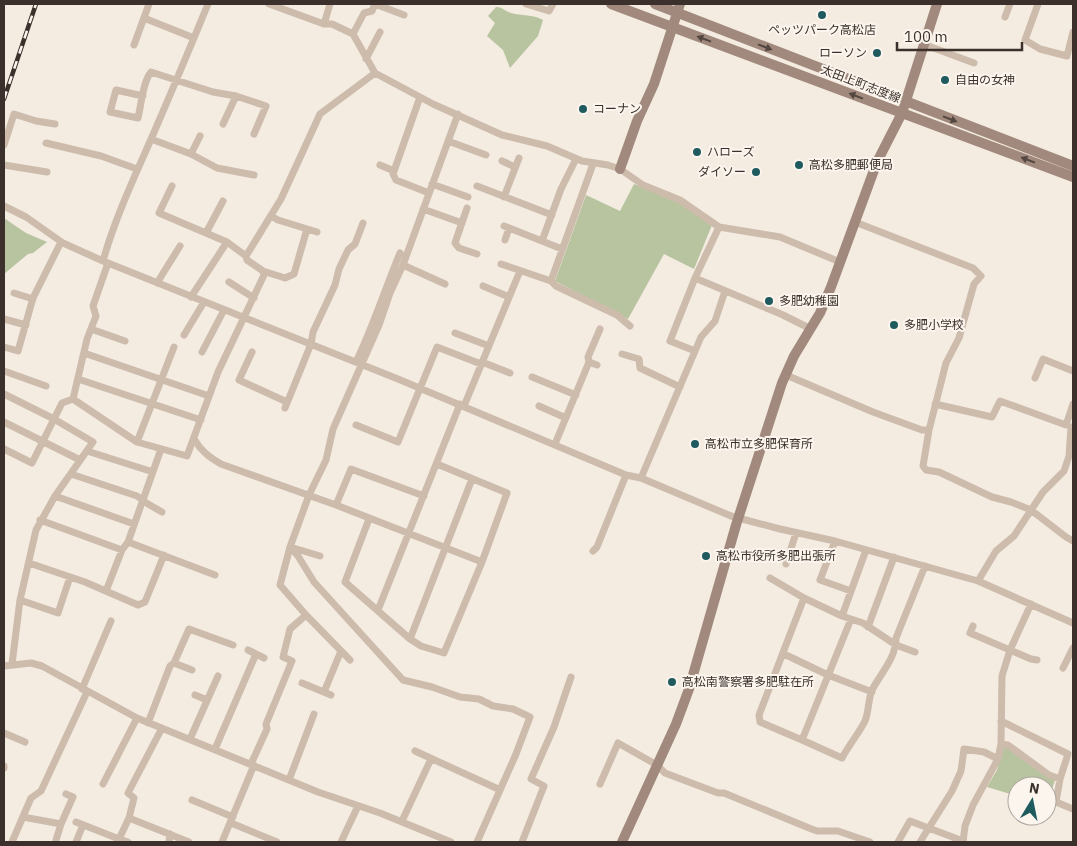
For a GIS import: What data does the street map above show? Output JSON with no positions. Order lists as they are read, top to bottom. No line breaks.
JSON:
{"streets":{"street":["太田上町志度線"]},"places":["ペッツパーク高松店","ローソン","自由の女神","コーナン","ハローズ","高松多肥郵便局","ダイソー","多肥幼稚園","多肥小学校","高松市立多肥保育所","高松市役所多肥出張所","高松南警察署多肥駐在所"],"scale_bar":"100 m","north":"top"}
